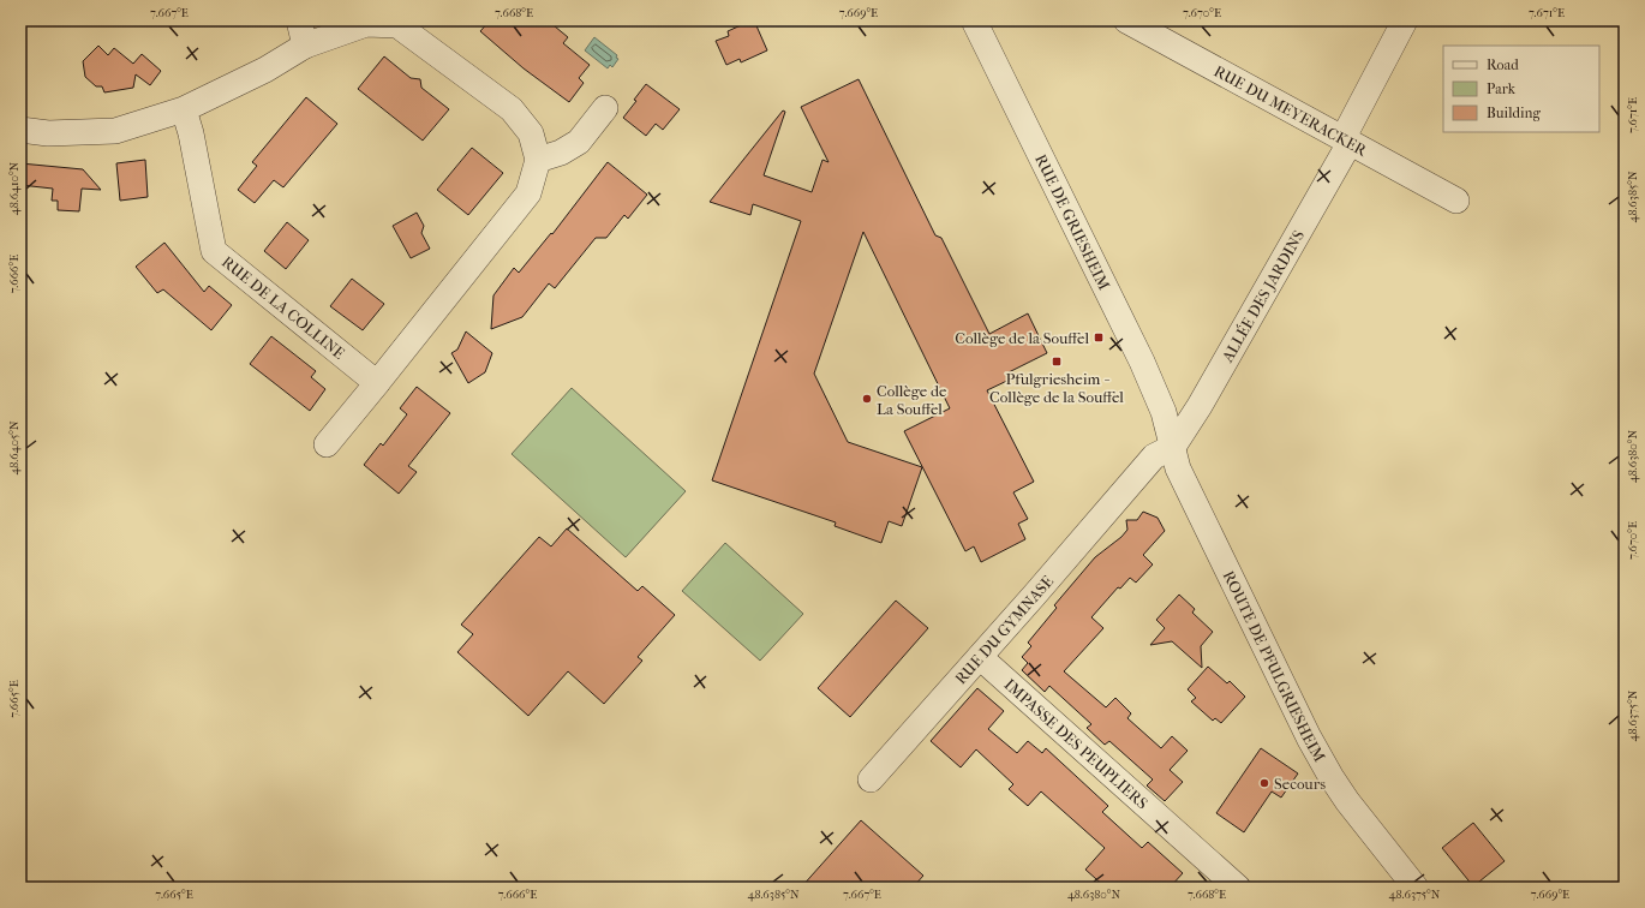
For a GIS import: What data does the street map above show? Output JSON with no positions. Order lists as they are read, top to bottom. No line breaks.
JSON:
{"streets":{"street":["RUE DU MEYERACKER","RUE DE GRIESHEIM","ALLÉE DES JARDINS","RUE DE LA COLLINE","RUE DU GYMNASE","ROUTE DE PFULGRIESHEIM","IMPASSE DES PEUPLIERS"]},"crossings":[["RUE DU MEYERACKER","ALLÉE DES JARDINS"],["RUE DE GRIESHEIM","ALLÉE DES JARDINS"],["RUE DE GRIESHEIM","RUE DU GYMNASE"],["RUE DE GRIESHEIM","ROUTE DE PFULGRIESHEIM"],["ALLÉE DES JARDINS","RUE DU GYMNASE"],["ALLÉE DES JARDINS","ROUTE DE PFULGRIESHEIM"],["RUE DU GYMNASE","ROUTE DE PFULGRIESHEIM"],["RUE DU GYMNASE","IMPASSE DES PEUPLIERS"]],"places":{"transit":["Collège de la Souffel","Pfulgriesheim - Collège de la Souffel"],"other":["Collège de La Souffel","Secours"]},"legend":["Road","Park","Building"],"coordinates":["7.667°E","7.668°E","7.669°E","7.670°E","7.671°E","48.6410°N","48.6385°N","7.666°E","48.6405°N","48.6380°N","7.665°E","48.6375°N"]}
